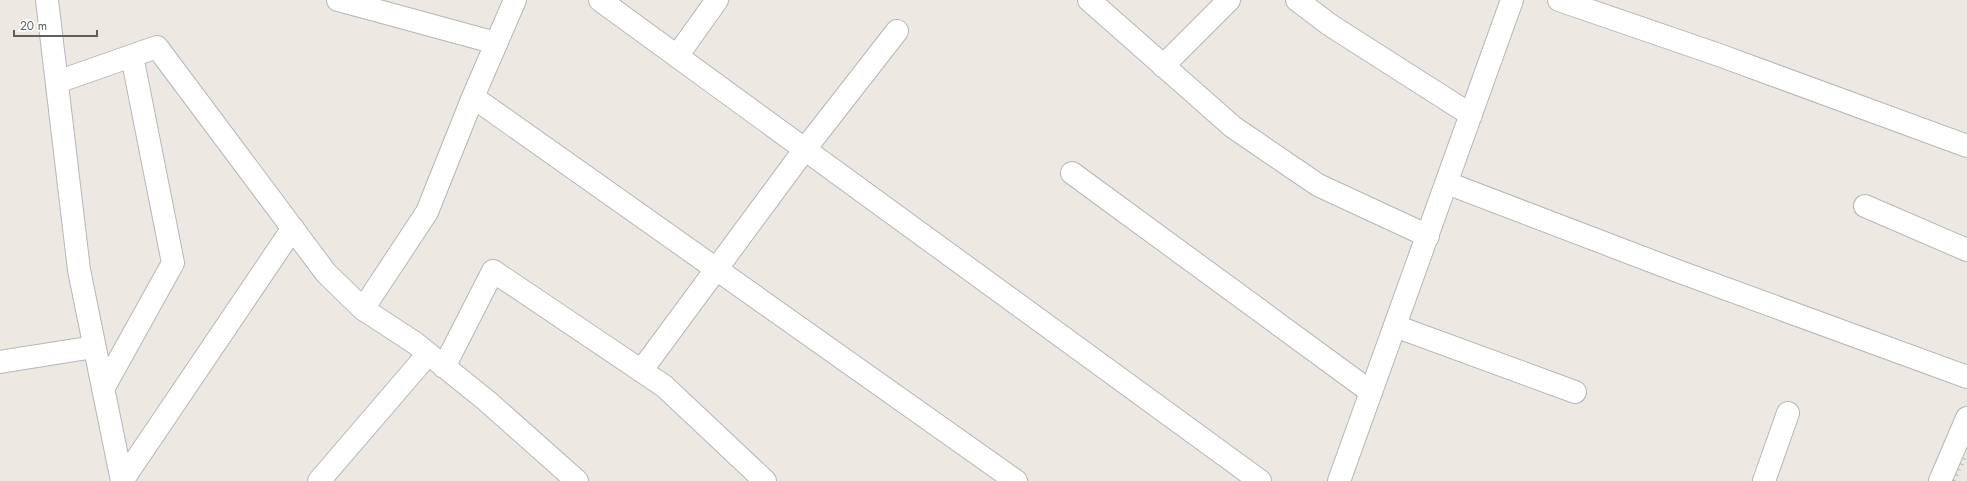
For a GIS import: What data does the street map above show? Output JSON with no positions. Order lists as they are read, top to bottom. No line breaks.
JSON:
{"scale_bar":"20 m"}
